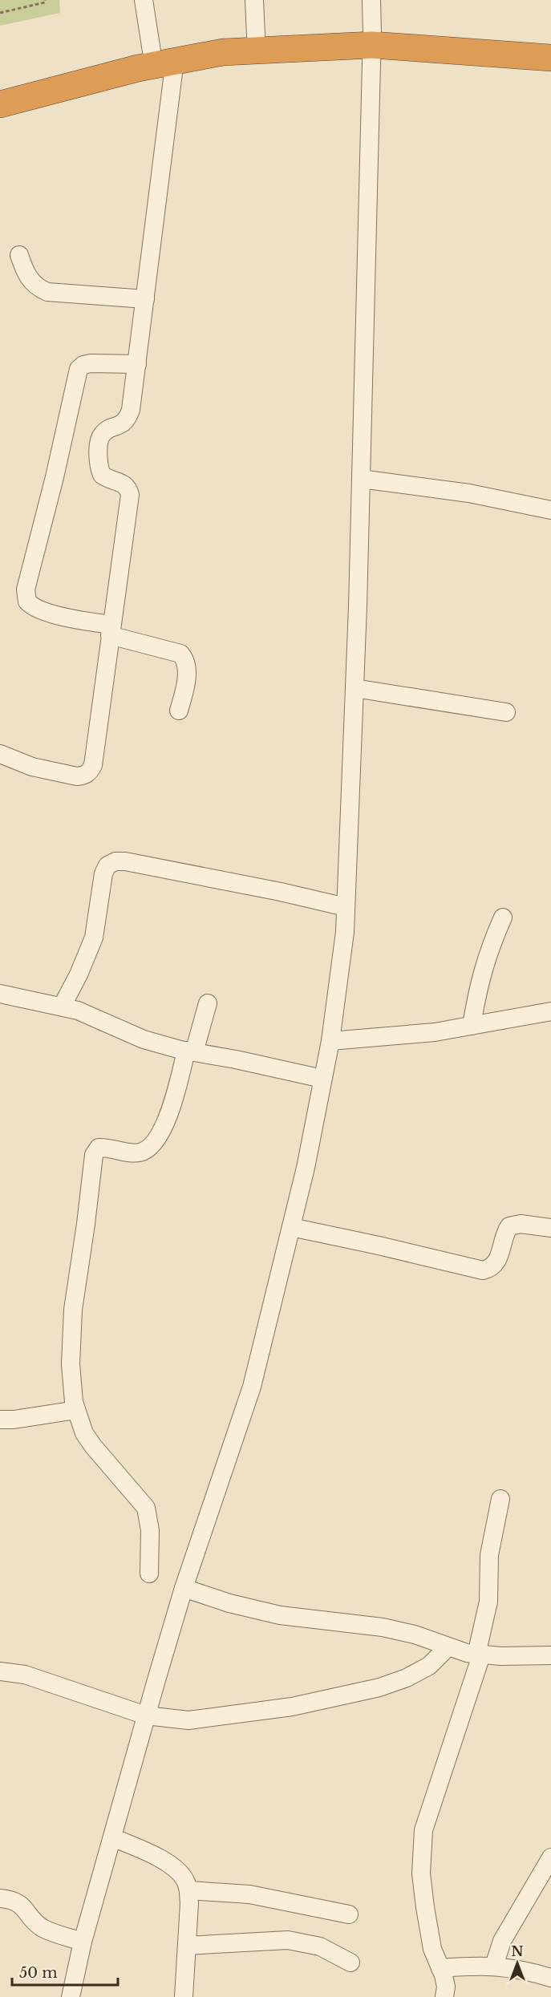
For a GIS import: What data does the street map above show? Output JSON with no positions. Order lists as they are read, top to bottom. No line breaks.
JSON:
{"scale_bar":"50 m","north":"top"}
